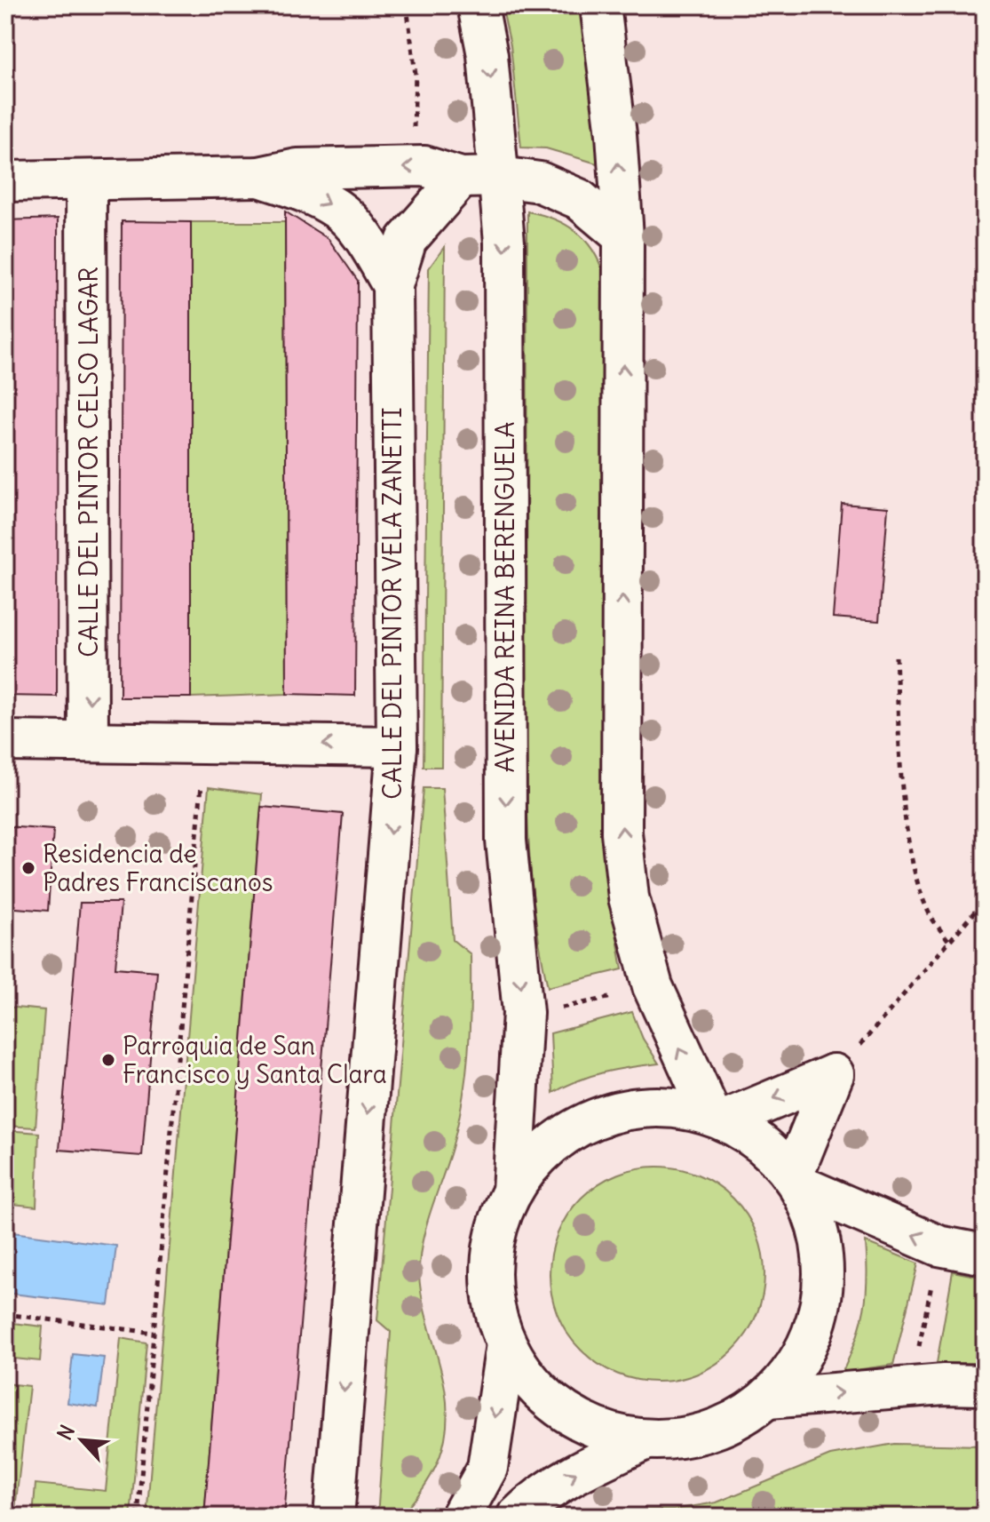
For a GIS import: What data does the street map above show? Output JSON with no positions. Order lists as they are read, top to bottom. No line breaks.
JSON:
{"streets":{"main road":["CALLE DEL PINTOR CELSO LAGAR","AVENIDA REINA BERENGUELA","CALLE DEL PINTOR VELA ZANETTI"]},"one_way":["CALLE DEL PINTOR CELSO LAGAR"],"places":["Residencia de Padres Franciscanos","Parroquia de San Francisco y Santa Clara"],"north":"top left"}
